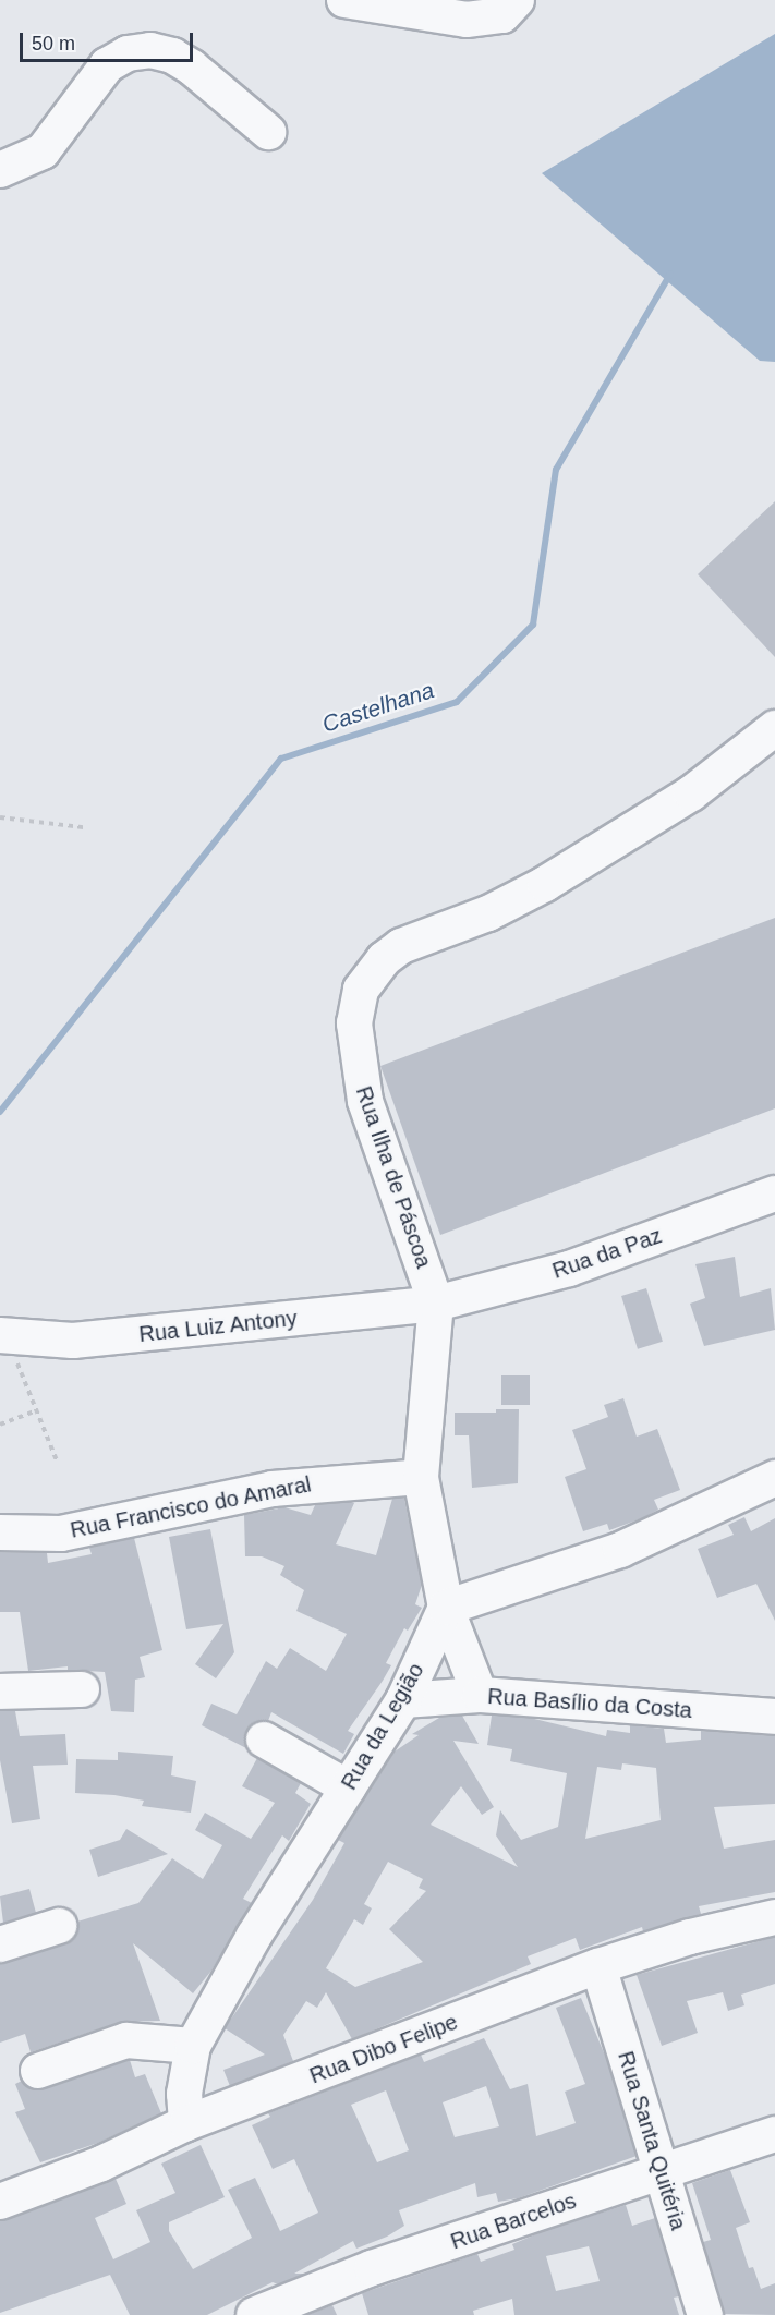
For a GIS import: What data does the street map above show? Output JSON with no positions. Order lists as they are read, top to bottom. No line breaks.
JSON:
{"streets":{"street":["Rua Ilha de Páscoa","Rua da Paz","Rua Luiz Antony","Rua Francisco do Amaral","Rua Basílio da Costa","Rua da Legião","Rua Dibo Felipe","Rua Santa Quitéria","Rua Barcelos"]},"crossings":[["Rua Ilha de Páscoa","Rua da Paz"],["Rua Ilha de Páscoa","Rua Luiz Antony"],["Rua Ilha de Páscoa","Rua Francisco do Amaral"],["Rua Ilha de Páscoa","Rua Basílio da Costa"],["Rua Ilha de Páscoa","Rua da Legião"],["Rua da Paz","Rua Luiz Antony"],["Rua Basílio da Costa","Rua da Legião"],["Rua da Legião","Rua Dibo Felipe"],["Rua Dibo Felipe","Rua Santa Quitéria"],["Rua Santa Quitéria","Rua Barcelos"]],"water":["Castelhana"],"scale_bar":"50 m"}
